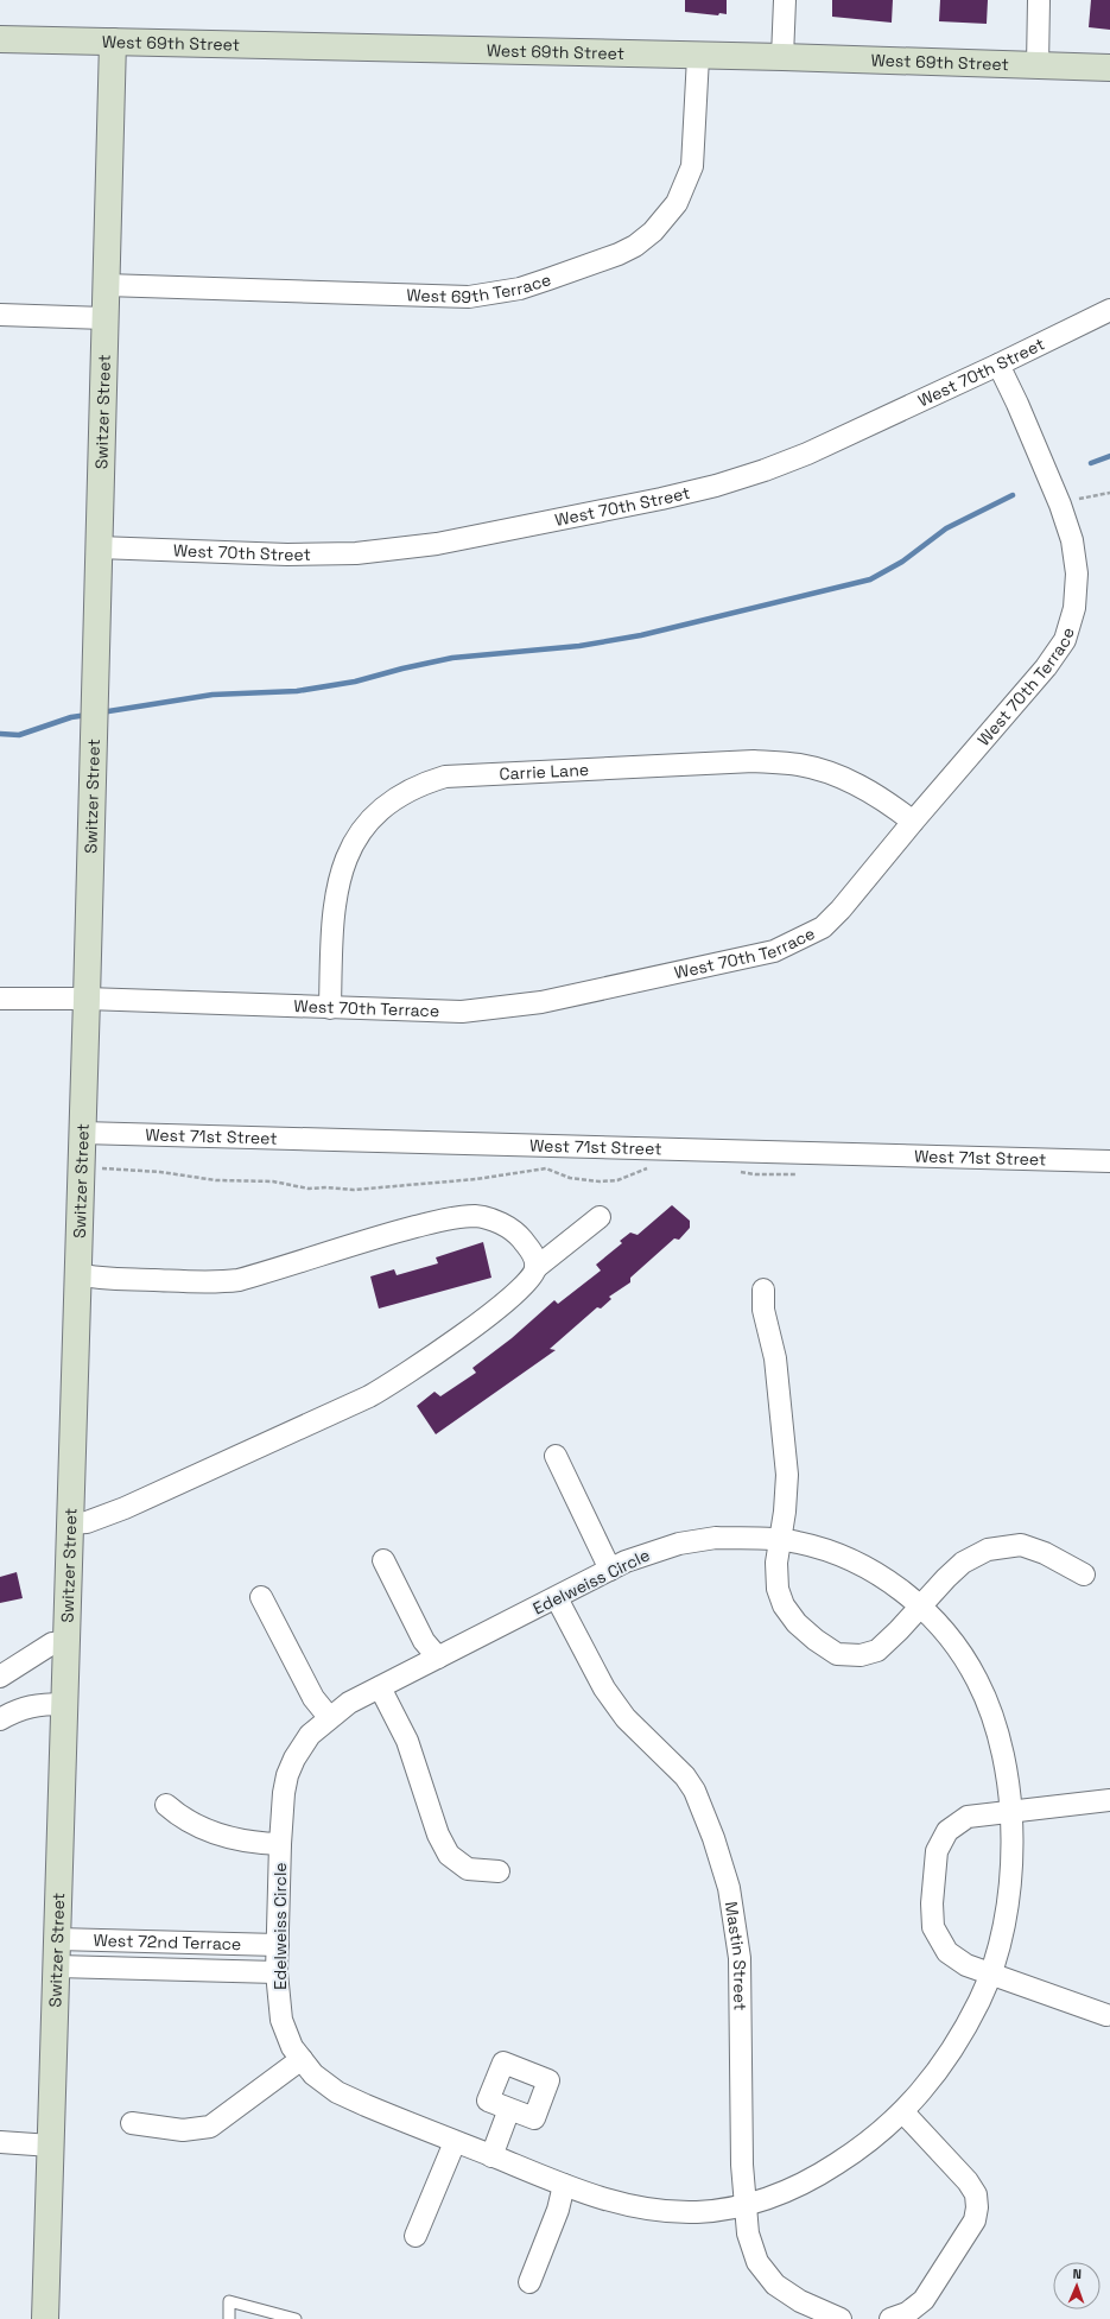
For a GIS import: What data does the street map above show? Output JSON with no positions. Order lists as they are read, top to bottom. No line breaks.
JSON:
{"streets":{"street":["West 69th Street","West 69th Terrace","West 70th Street","Switzer Street","West 70th Terrace","Carrie Lane","West 71st Street","Edelweiss Circle","West 72nd Terrace","Mastin Street"]},"crossings":[["West 69th Street","West 69th Terrace"],["West 69th Street","Switzer Street"],["West 69th Terrace","Switzer Street"],["West 70th Street","Switzer Street"],["West 70th Street","West 70th Terrace"],["Switzer Street","West 70th Terrace"],["Switzer Street","West 71st Street"],["Switzer Street","West 72nd Terrace"],["West 70th Terrace","Carrie Lane"],["Edelweiss Circle","West 72nd Terrace"],["Edelweiss Circle","Mastin Street"]],"north":"top"}
